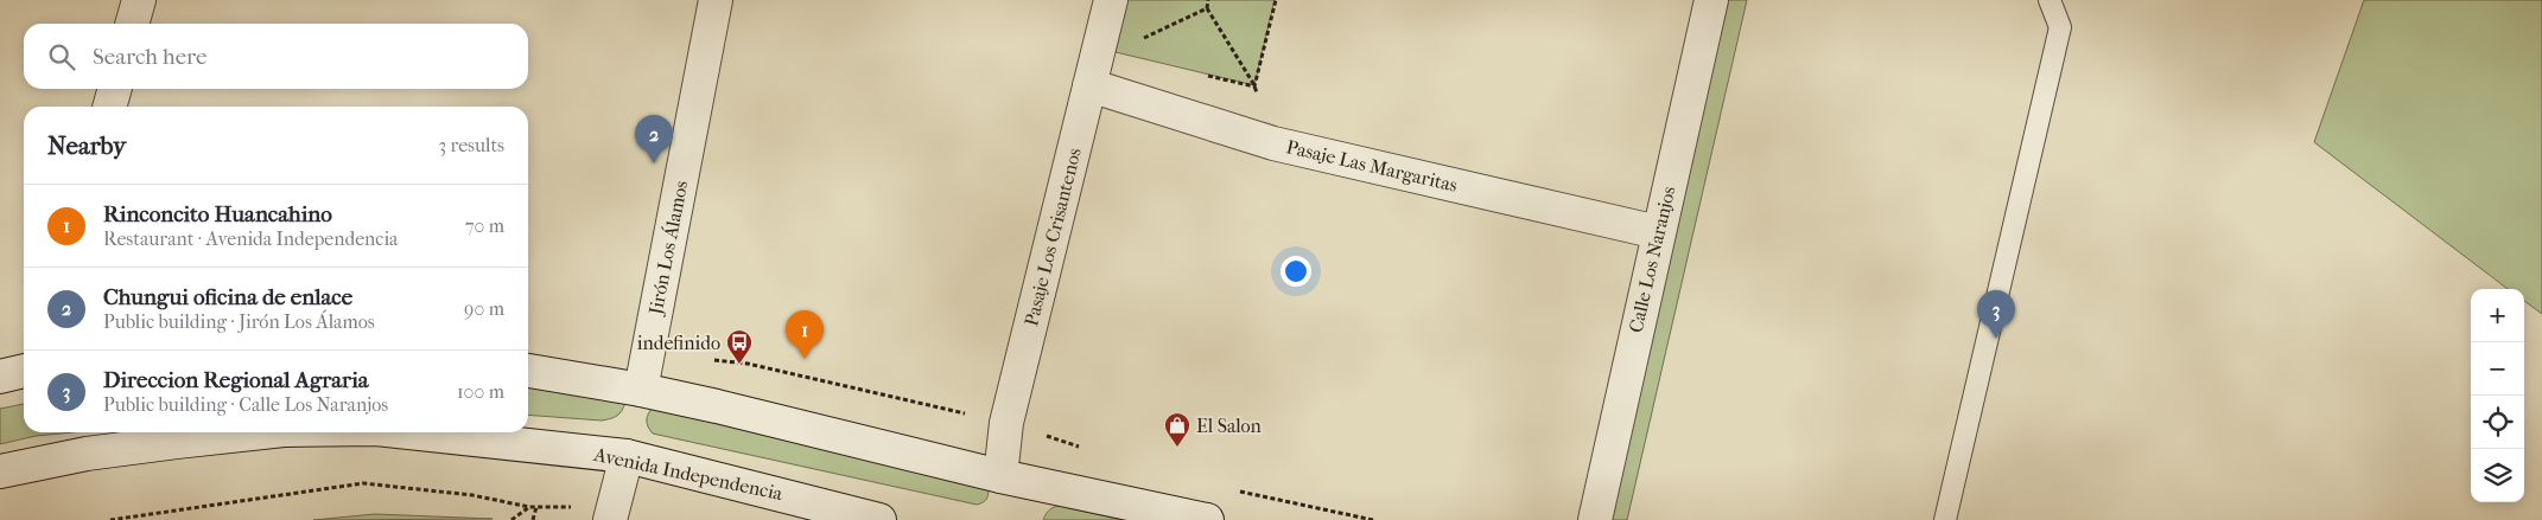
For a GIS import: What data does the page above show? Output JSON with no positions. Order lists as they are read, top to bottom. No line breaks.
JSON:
{"streets":{"street":["Pasaje Las Margaritas","Pasaje Los Crisantenos","Jirón Los Álamos","Calle Los Naranjos","Avenida Independencia"]},"crossings":[["Pasaje Las Margaritas","Pasaje Los Crisantenos"],["Pasaje Las Margaritas","Calle Los Naranjos"]],"places":{"bus stop":["indefinido"],"shop":["El Salon"]},"page":{"search":"Search here","heading":["Nearby","3 results"],"pins":["2","3","1"],"list":[{"mark":"1","name":"Rinconcito Huancahino","note":"Restaurant · Avenida Independencia","value":"70 m"},{"mark":"2","name":"Chungui oficina de enlace","note":"Public building · Jirón Los Álamos","value":"90 m"},{"mark":"3","name":"Direccion Regional Agraria","note":"Public building · Calle Los Naranjos","value":"100 m"}],"map_buttons":["+","−"]}}
